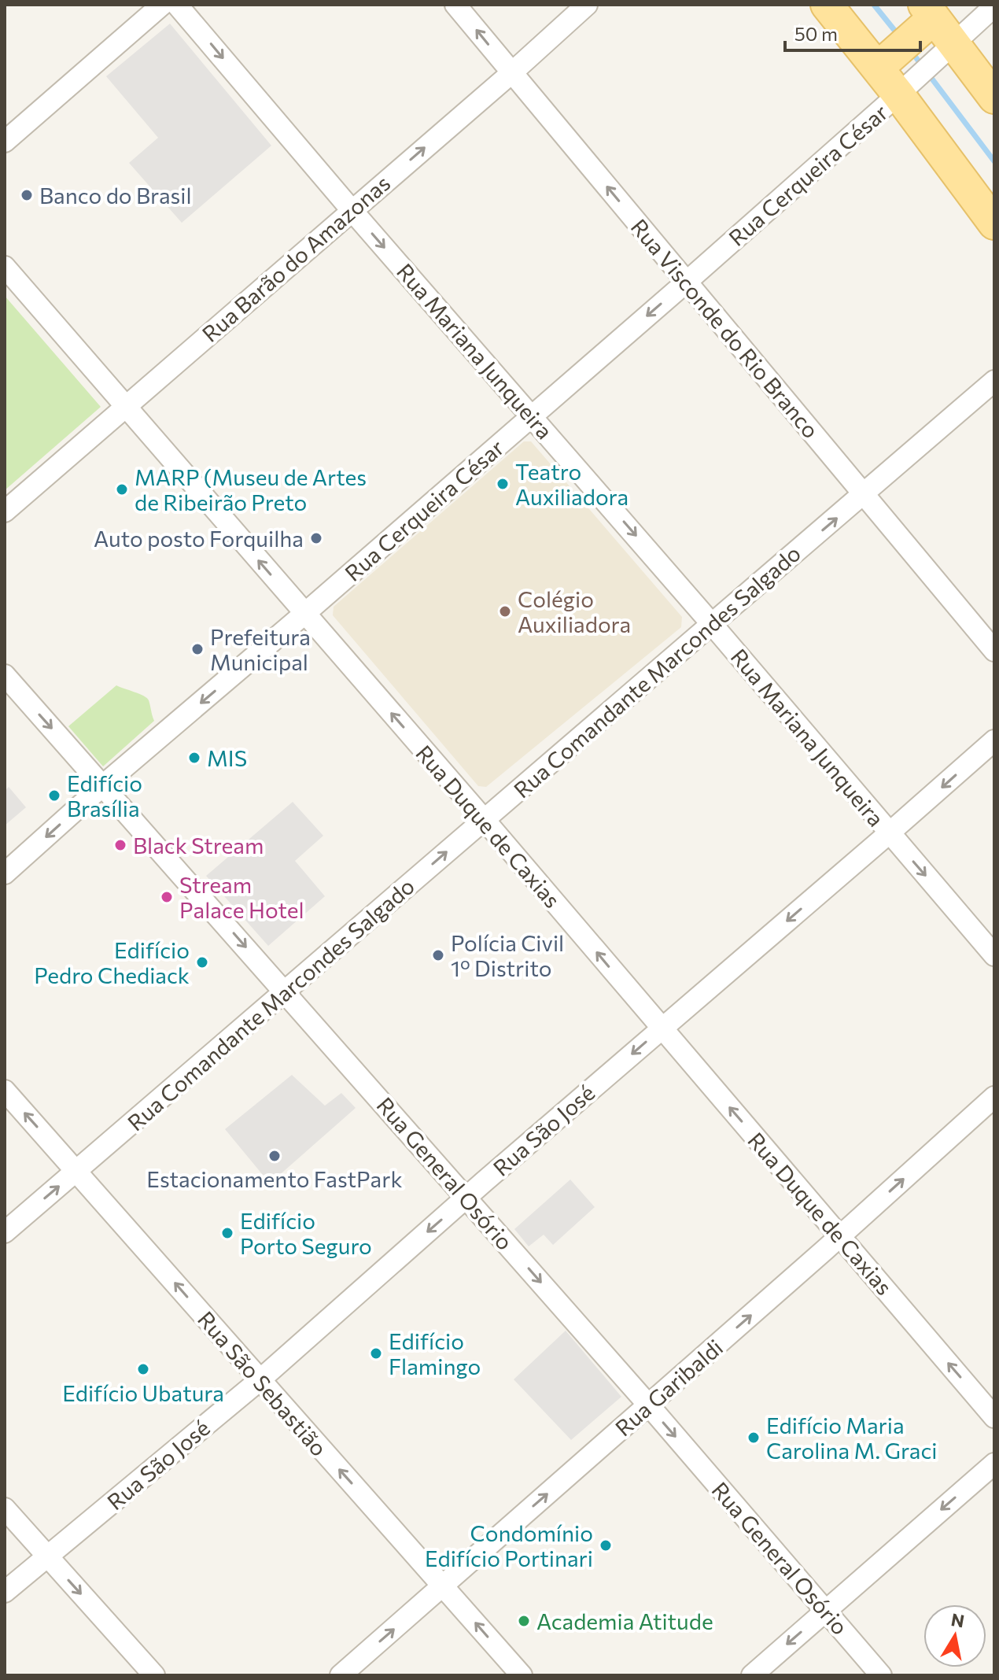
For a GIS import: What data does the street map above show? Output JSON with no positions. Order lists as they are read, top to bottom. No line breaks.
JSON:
{"streets":{"street":["Rua Cerqueira César","Rua Barão do Amazonas","Rua Visconde do Rio Branco","Rua Mariana Junqueira","Rua Comandante Marcondes Salgado","Rua Duque de Caxias","Rua São José","Rua General Osório","Rua São Sebastião","Rua Garibaldi"]},"crossings":[["Rua Cerqueira César","Rua Visconde do Rio Branco"],["Rua Cerqueira César","Rua Mariana Junqueira"],["Rua Cerqueira César","Rua Duque de Caxias"],["Rua Cerqueira César","Rua General Osório"],["Rua Barão do Amazonas","Rua Visconde do Rio Branco"],["Rua Barão do Amazonas","Rua Mariana Junqueira"],["Rua Barão do Amazonas","Rua Duque de Caxias"],["Rua Visconde do Rio Branco","Rua Comandante Marcondes Salgado"],["Rua Mariana Junqueira","Rua Comandante Marcondes Salgado"],["Rua Mariana Junqueira","Rua São José"],["Rua Comandante Marcondes Salgado","Rua Duque de Caxias"],["Rua Comandante Marcondes Salgado","Rua General Osório"],["Rua Comandante Marcondes Salgado","Rua São Sebastião"],["Rua Duque de Caxias","Rua São José"],["Rua Duque de Caxias","Rua Garibaldi"],["Rua São José","Rua General Osório"],["Rua São José","Rua São Sebastião"],["Rua General Osório","Rua Garibaldi"],["Rua São Sebastião","Rua Garibaldi"]],"one_way":["Rua Cerqueira César","Rua Visconde do Rio Branco","Rua Mariana Junqueira","Rua Comandante Marcondes Salgado","Rua Duque de Caxias","Rua São José","Rua General Osório","Rua São Sebastião","Rua Garibaldi"],"places":["Banco do Brasil","Teatro Auxiliadora","MARP (Museu de Artes de Ribeirão Preto","Auto posto Forquilha","Colégio Auxiliadora","Prefeitura Municipal","MIS","Edifício Brasília","Black Stream","Stream Palace Hotel","Polícia Civil 1º Distrito","Edifício Pedro Chediack","Estacionamento FastPark","Edifício Porto Seguro","Edifício Flamingo","Edifício Ubatura","Edifício Maria Carolina M. Graci","Condomínio Edifício Portinari","Academia Atitude"],"scale_bar":"50 m","north":"top"}
